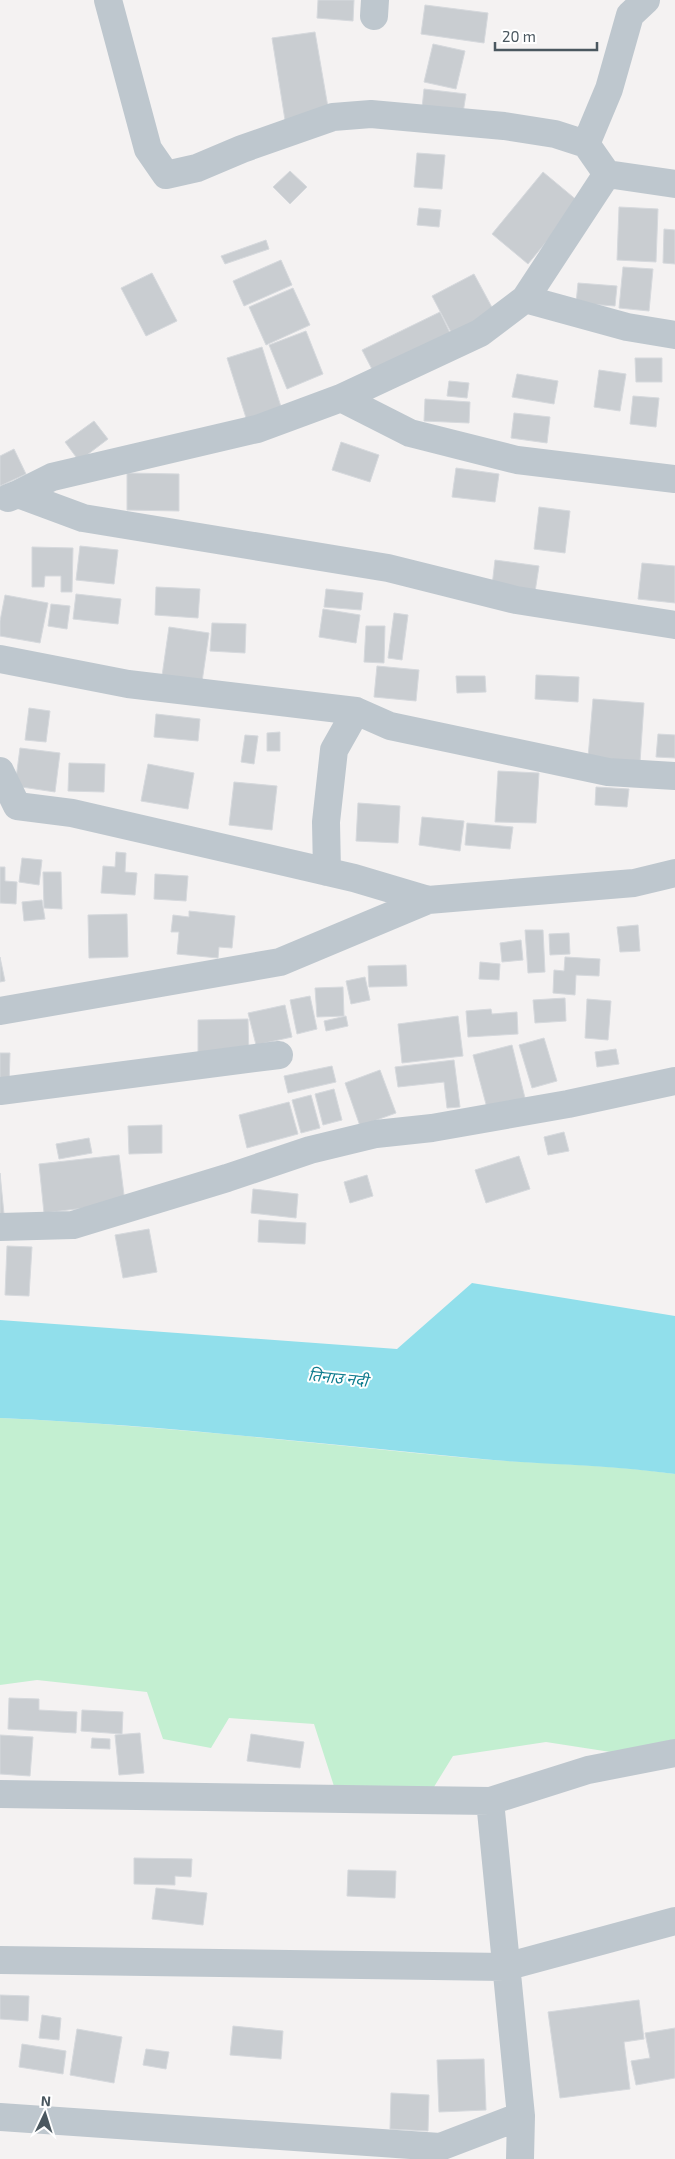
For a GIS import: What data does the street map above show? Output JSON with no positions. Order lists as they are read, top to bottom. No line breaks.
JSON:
{"water":["तिनाउ नदी"],"scale_bar":"20 m","north":"top"}
